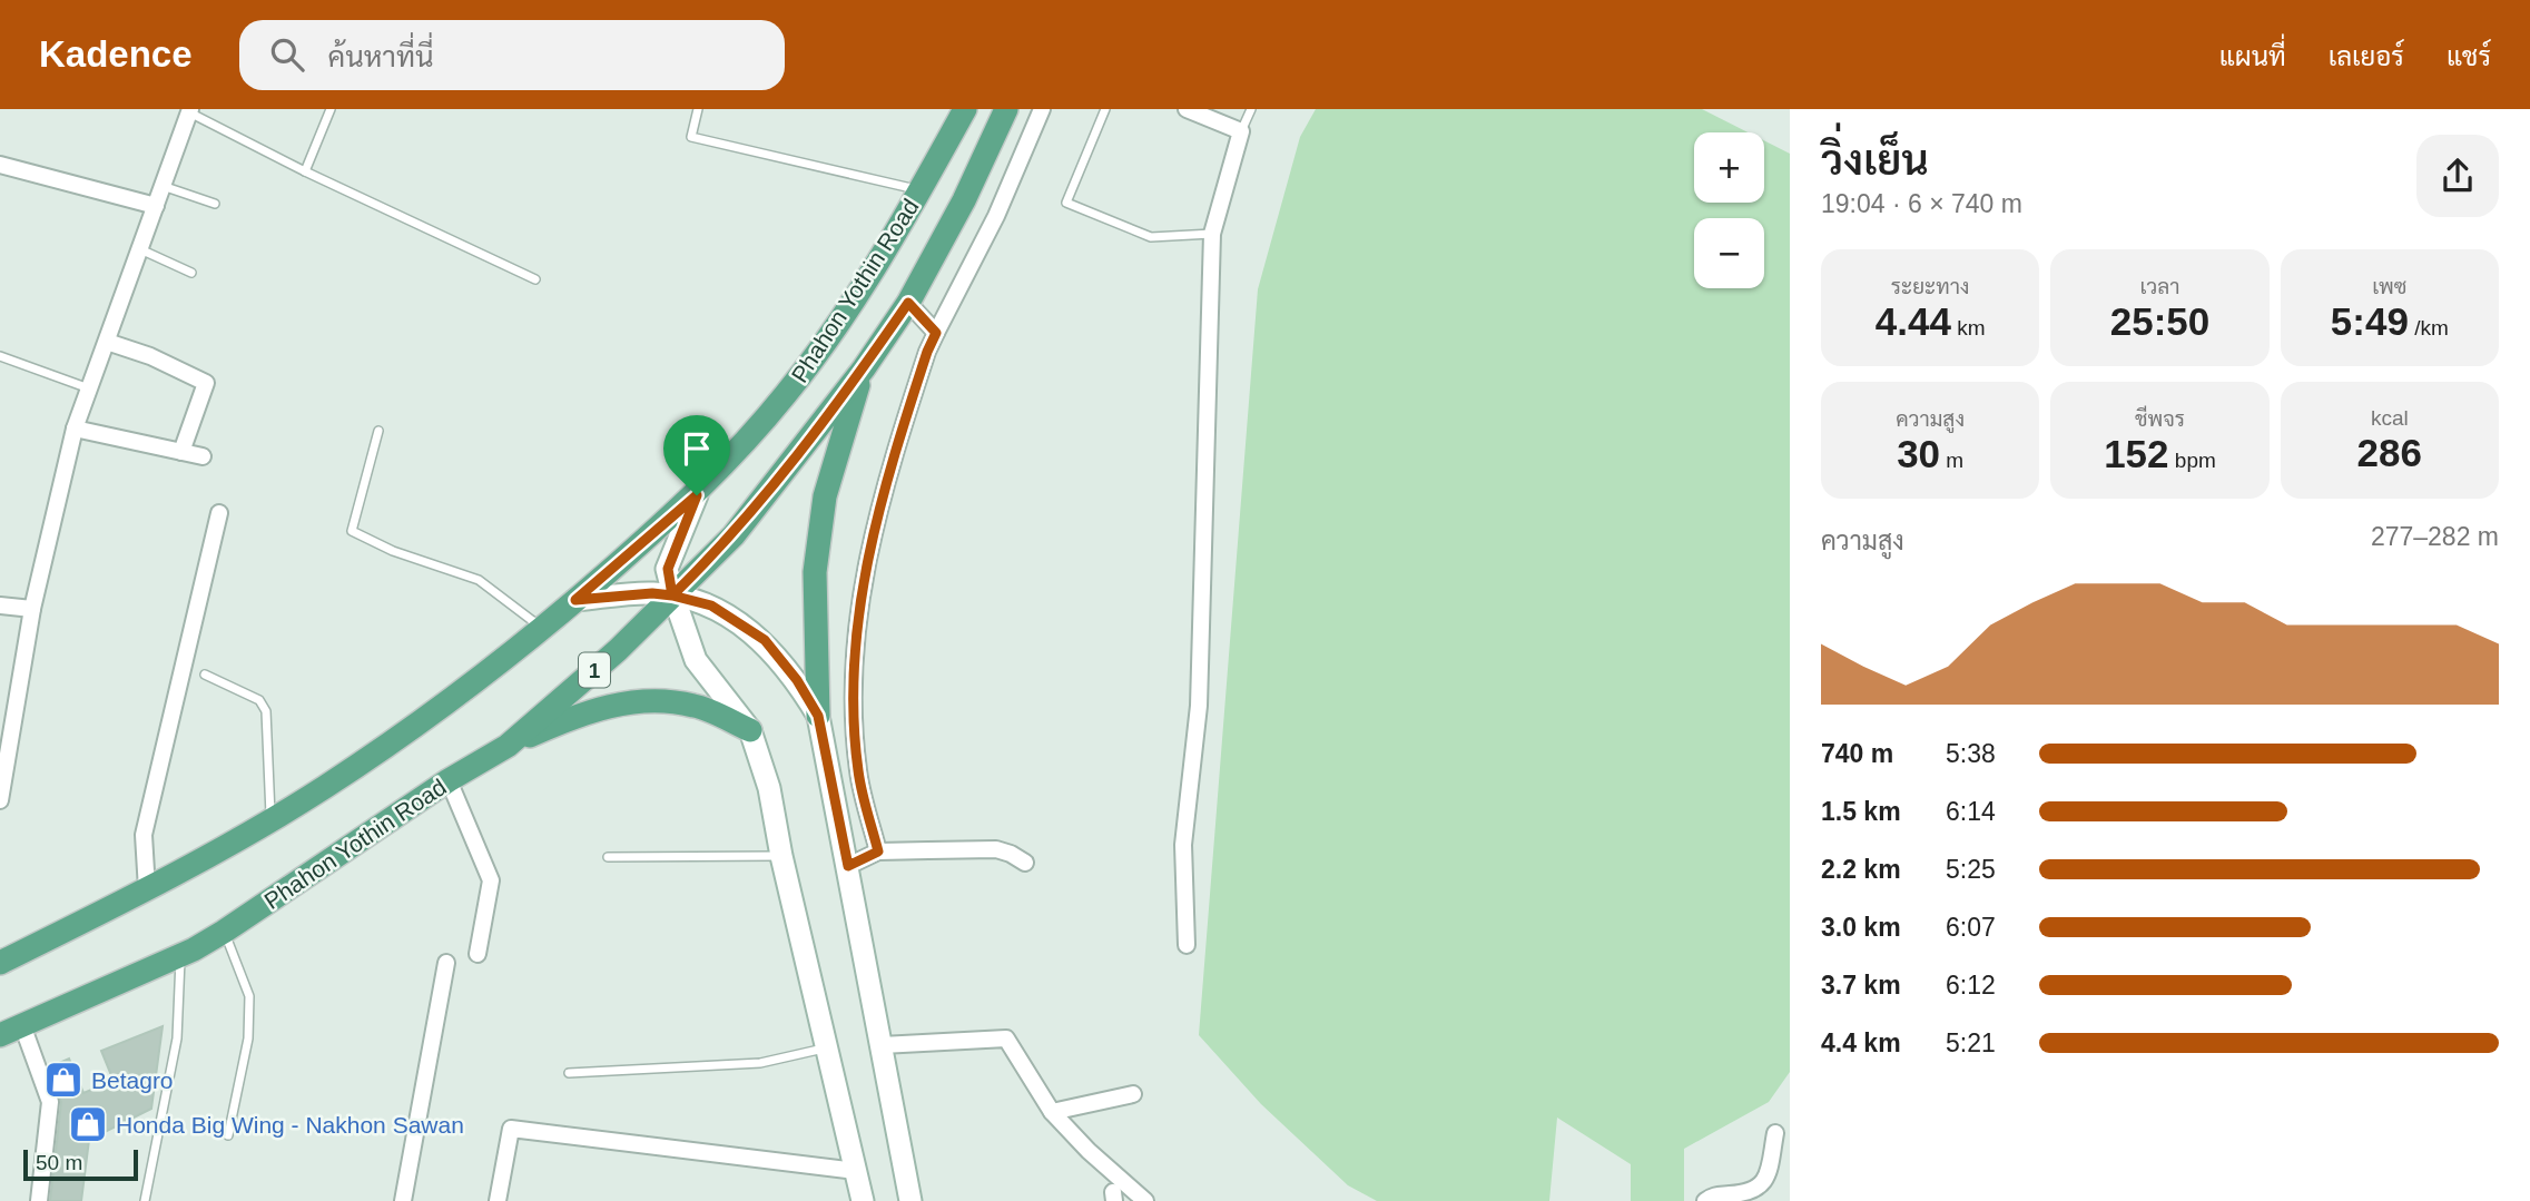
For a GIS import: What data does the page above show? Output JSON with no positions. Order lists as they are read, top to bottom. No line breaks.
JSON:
{"streets":{"main road":["Phahon Yothin Road","1"]},"places":{"shop":["Betagro","Honda Big Wing - Nakhon Sawan"]},"scale_bar":"50 m","page":{"header":"Kadence","search":"ค้นหาที่นี่","nav":["แผนที่","เลเยอร์","แชร์"],"heading":["วิ่งเย็น","19:04 · 6 × 740 m"],"map_buttons":["+","−"],"stats":[["ระยะทาง","4.44 km"],["เวลา","25:50"],["เพซ","5:49 /km"],["ความสูง","30 m"],["ชีพจร","152 bpm"],["kcal","286"]],"chart":["ความสูง","277–282 m"],"list":[{"name":"740 m","note":"5:38"},{"name":"1.5 km","note":"6:14"},{"name":"2.2 km","note":"5:25"},{"name":"3.0 km","note":"6:07"},{"name":"3.7 km","note":"6:12"},{"name":"4.4 km","note":"5:21"}],"scale":"50 m"}}
